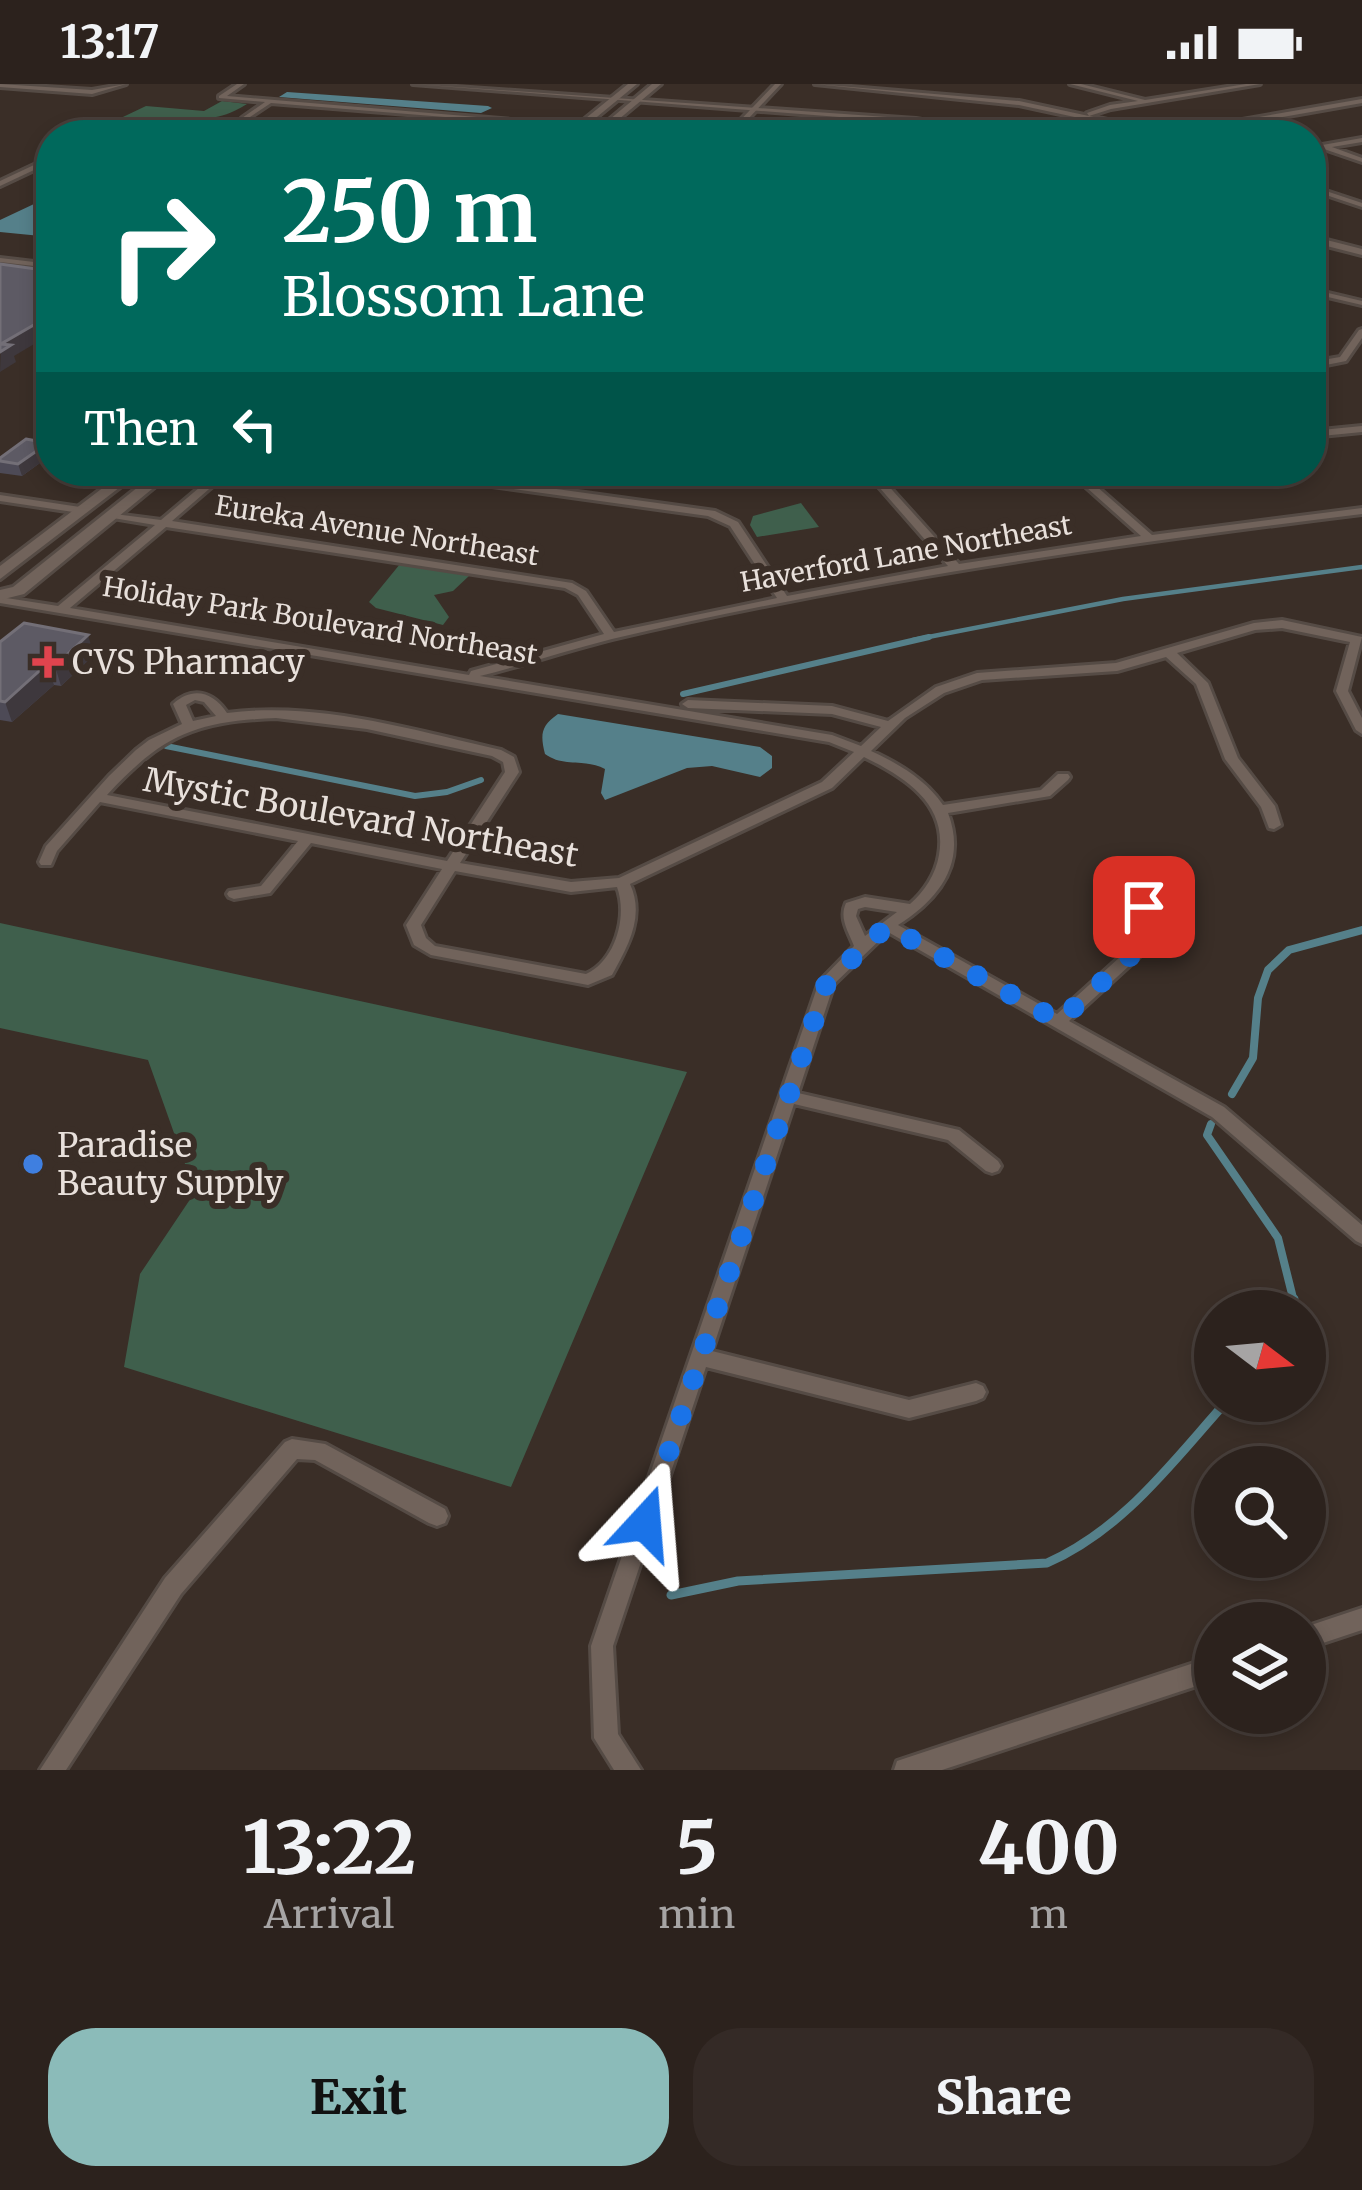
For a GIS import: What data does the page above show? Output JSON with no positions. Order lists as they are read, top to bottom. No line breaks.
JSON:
{"streets":{"street":["Eureka Avenue Northeast","Haverford Lane Northeast","Holiday Park Boulevard Northeast","Mystic Boulevard Northeast"]},"crossings":[["Eureka Avenue Northeast","Haverford Lane Northeast"],["Haverford Lane Northeast","Holiday Park Boulevard Northeast"],["Holiday Park Boulevard Northeast","Mystic Boulevard Northeast"]],"places":{"health":["CVS Pharmacy"],"other":["Paradise Beauty Supply"]},"north":"right","page":{"status":"13:17","turn":["250 m","Blossom Lane"],"then":"Then","eta":["13:22","Arrival","5","min","400","m"],"buttons":["Exit","Share"]}}
